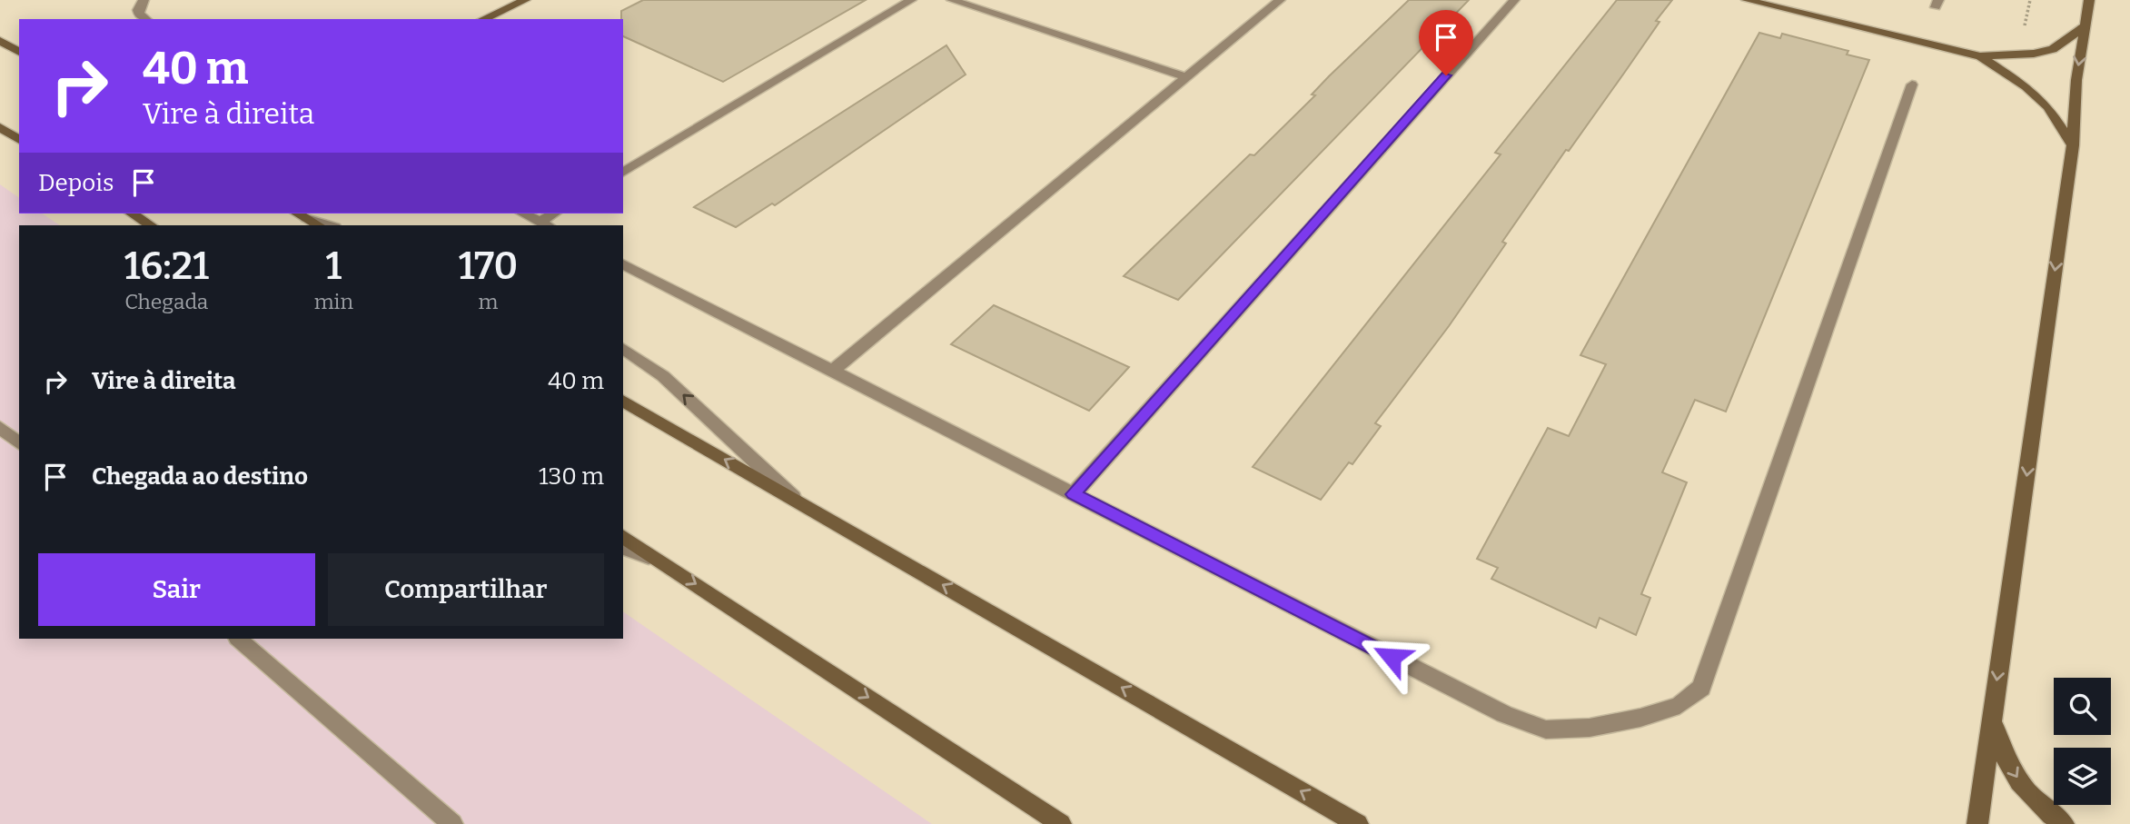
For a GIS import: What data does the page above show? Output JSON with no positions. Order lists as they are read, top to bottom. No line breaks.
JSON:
{"page":{"turn":["40 m","Vire à direita"],"then":"Depois","eta":["16:21","Chegada","1","min","170","m"],"list":[{"name":"Vire à direita","value":"40 m"},{"name":"Chegada ao destino","value":"130 m"}],"buttons":["Sair","Compartilhar"]}}
